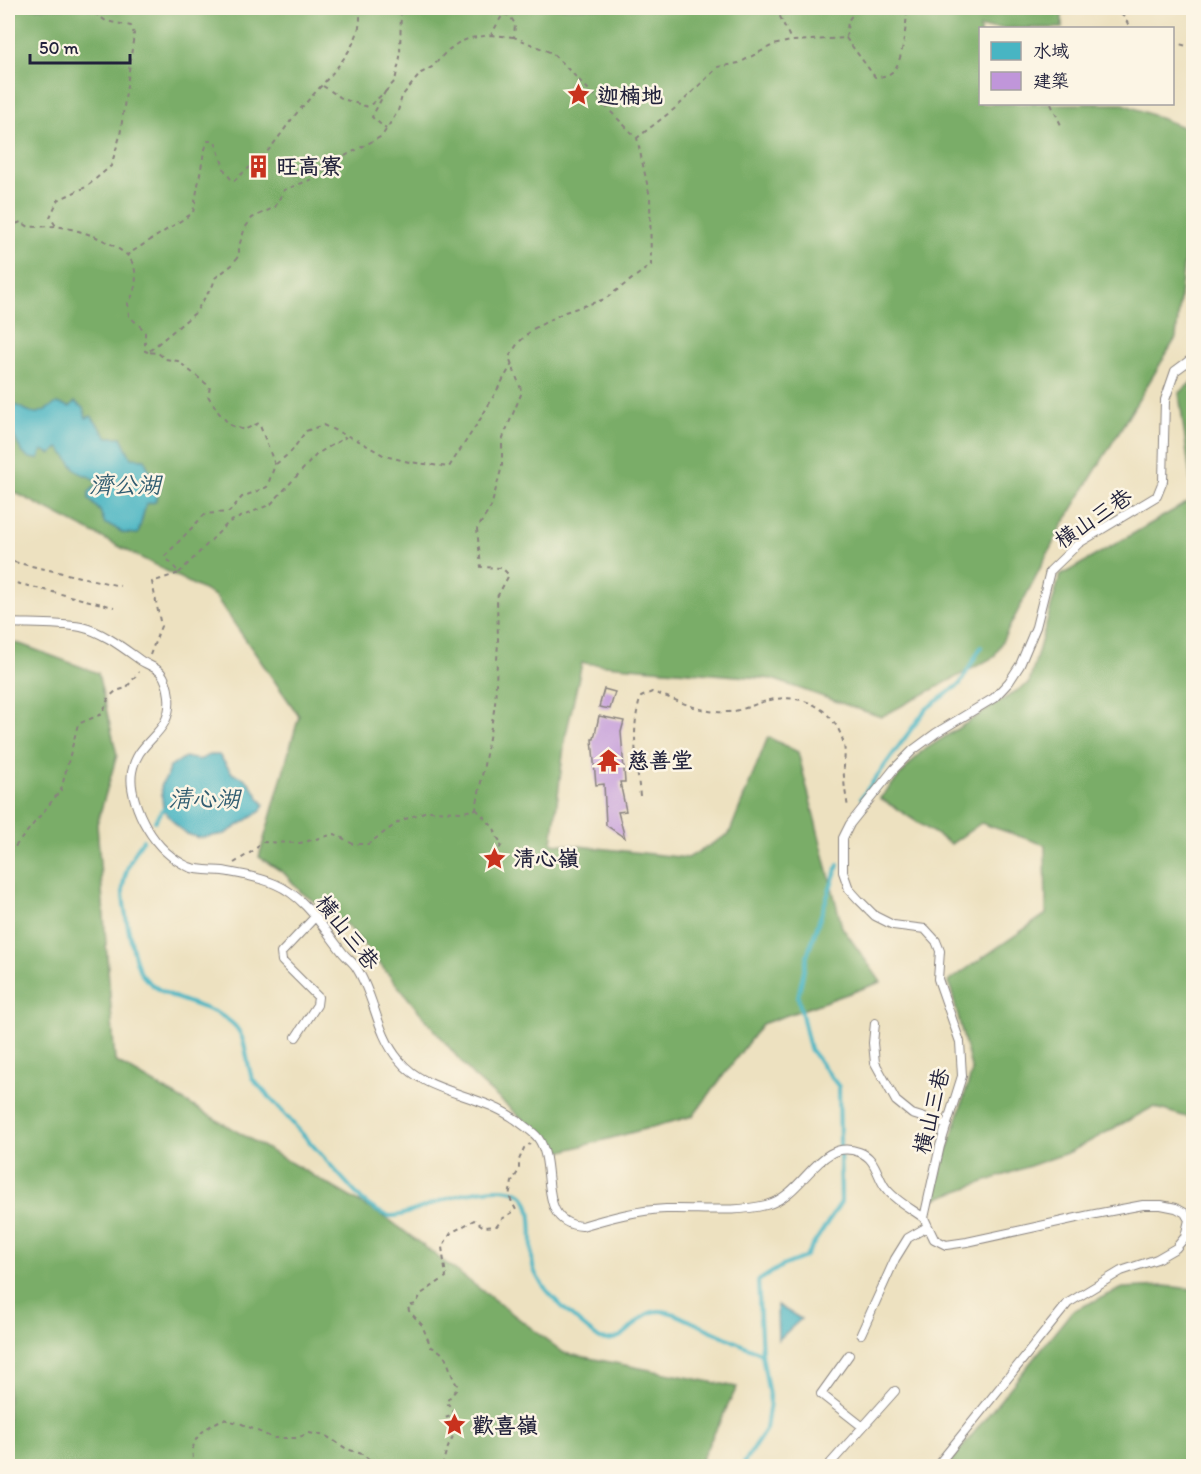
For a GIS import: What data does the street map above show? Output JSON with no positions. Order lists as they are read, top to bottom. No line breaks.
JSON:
{"streets":{"lane":["橫山三巷"]},"water":["濟公湖","清心湖"],"places":{"place":["迦楠地","清心嶺","歡喜嶺"],"building":["旺高寮"],"temple":["慈善堂"]},"legend":["水域","建築"],"scale_bar":"50 m"}
